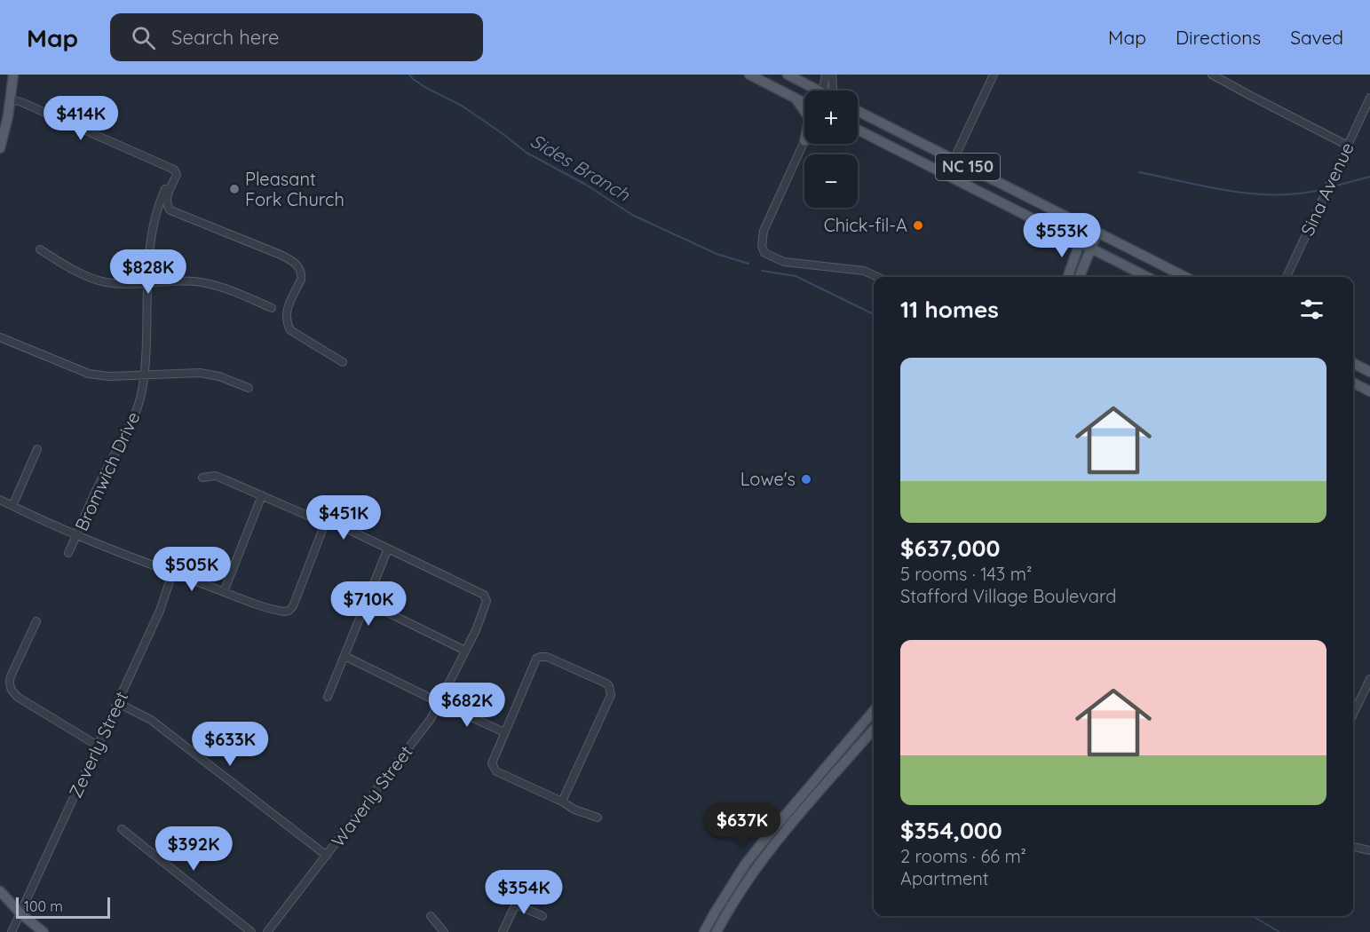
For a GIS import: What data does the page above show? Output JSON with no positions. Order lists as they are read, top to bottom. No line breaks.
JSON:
{"streets":{"main road":["NC 150"],"street":["Sina Avenue","Bromwich Drive","Zeverly Street","Waverly Street"]},"water":["Sides Branch"],"places":["Pleasant Fork Church","Chick-fil-A","Lowe's"],"scale_bar":"100 m","page":{"header":"Map","search":"Search here","nav":["Map","Directions","Saved"],"map_buttons":["+","−"],"price":["$414K","$553K","$828K","$451K","$505K","$710K","$682K","$633K","$637K","$392K","$354K"],"heading":"11 homes","list":[{"name":"$637,000","note":"5 rooms · 143 m² · Stafford Village Boulevard"},{"name":"$354,000","note":"2 rooms · 66 m² · Apartment"}],"scale":"100 m"}}
